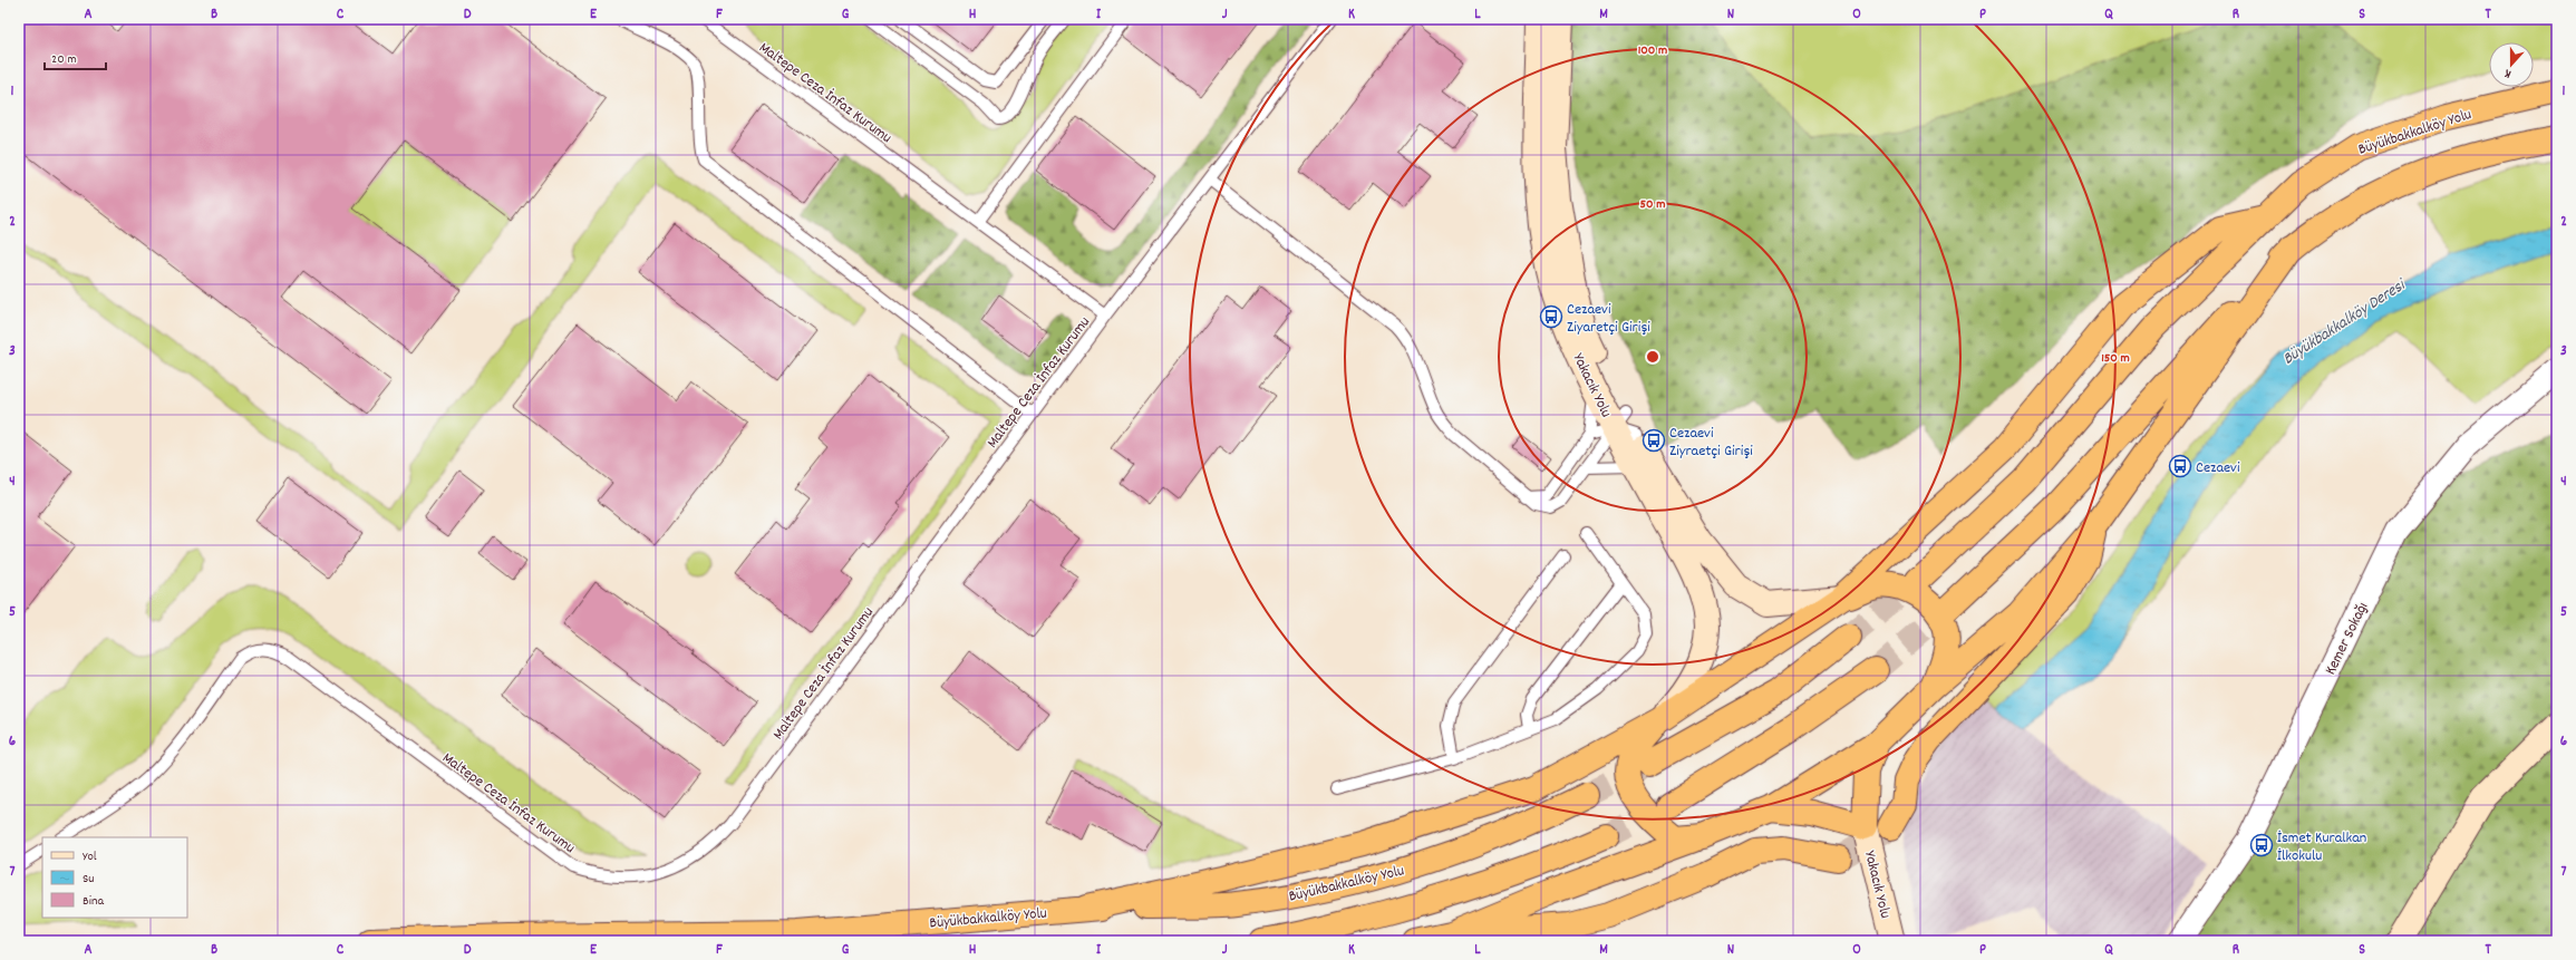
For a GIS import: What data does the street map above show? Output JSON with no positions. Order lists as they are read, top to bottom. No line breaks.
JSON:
{"streets":{"highway":["Büyükbakkalköy Yolu"],"main road":["Yakacık Yolu"],"street":["Kemer Sokağı"],"lane":["Maltepe Ceza İnfaz Kurumu"]},"water":["Büyükbakkalköy Deresi"],"places":{"bus stop":["Cezaevi Ziyaretçi Girişi","Cezaevi Ziyraetçi Girişi","Cezaevi","İsmet Kuralkan İlkokulu"]},"legend":["Yol","Su","Bina"],"scale_bar":"20 m","north":"bottom","grid":{"columns":["A","B","C","D","E","F","G","H","I","J","K","L","M","N","O","P","Q","R","S","T"],"rows":["1","2","3","4","5","6","7"]},"rings":["100 m","50 m","150 m"]}
